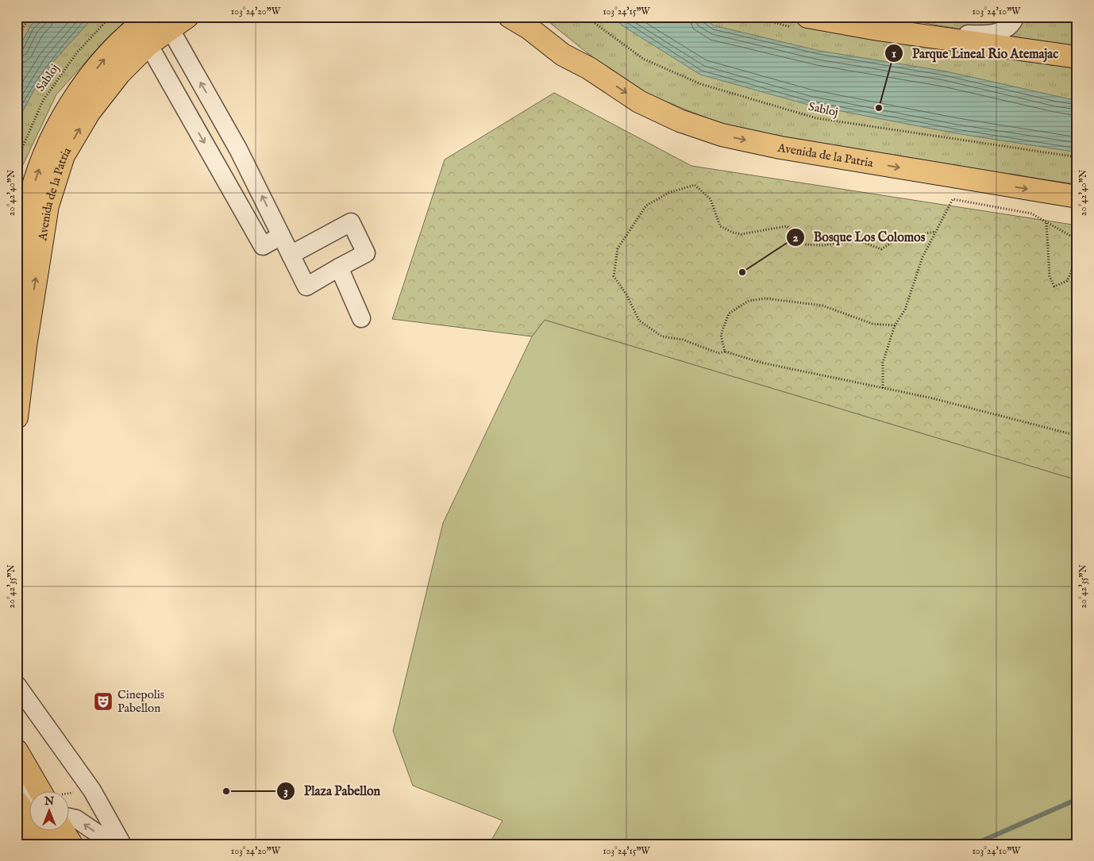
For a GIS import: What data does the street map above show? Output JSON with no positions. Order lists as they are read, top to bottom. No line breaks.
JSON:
{"streets":{"main road":["Avenida de la Patria"],"path":["Sabloj"]},"places":{"other":["Parque Lineal Rio Atemajac","Bosque Los Colomos","Plaza Pabellon"],"theatre":["Cinepolis Pabellon"]},"north":"top","coordinates":["103°24'20\"W","103°24'15\"W","103°24'10\"W","20°42'40\"N","20°42'35\"N"]}
